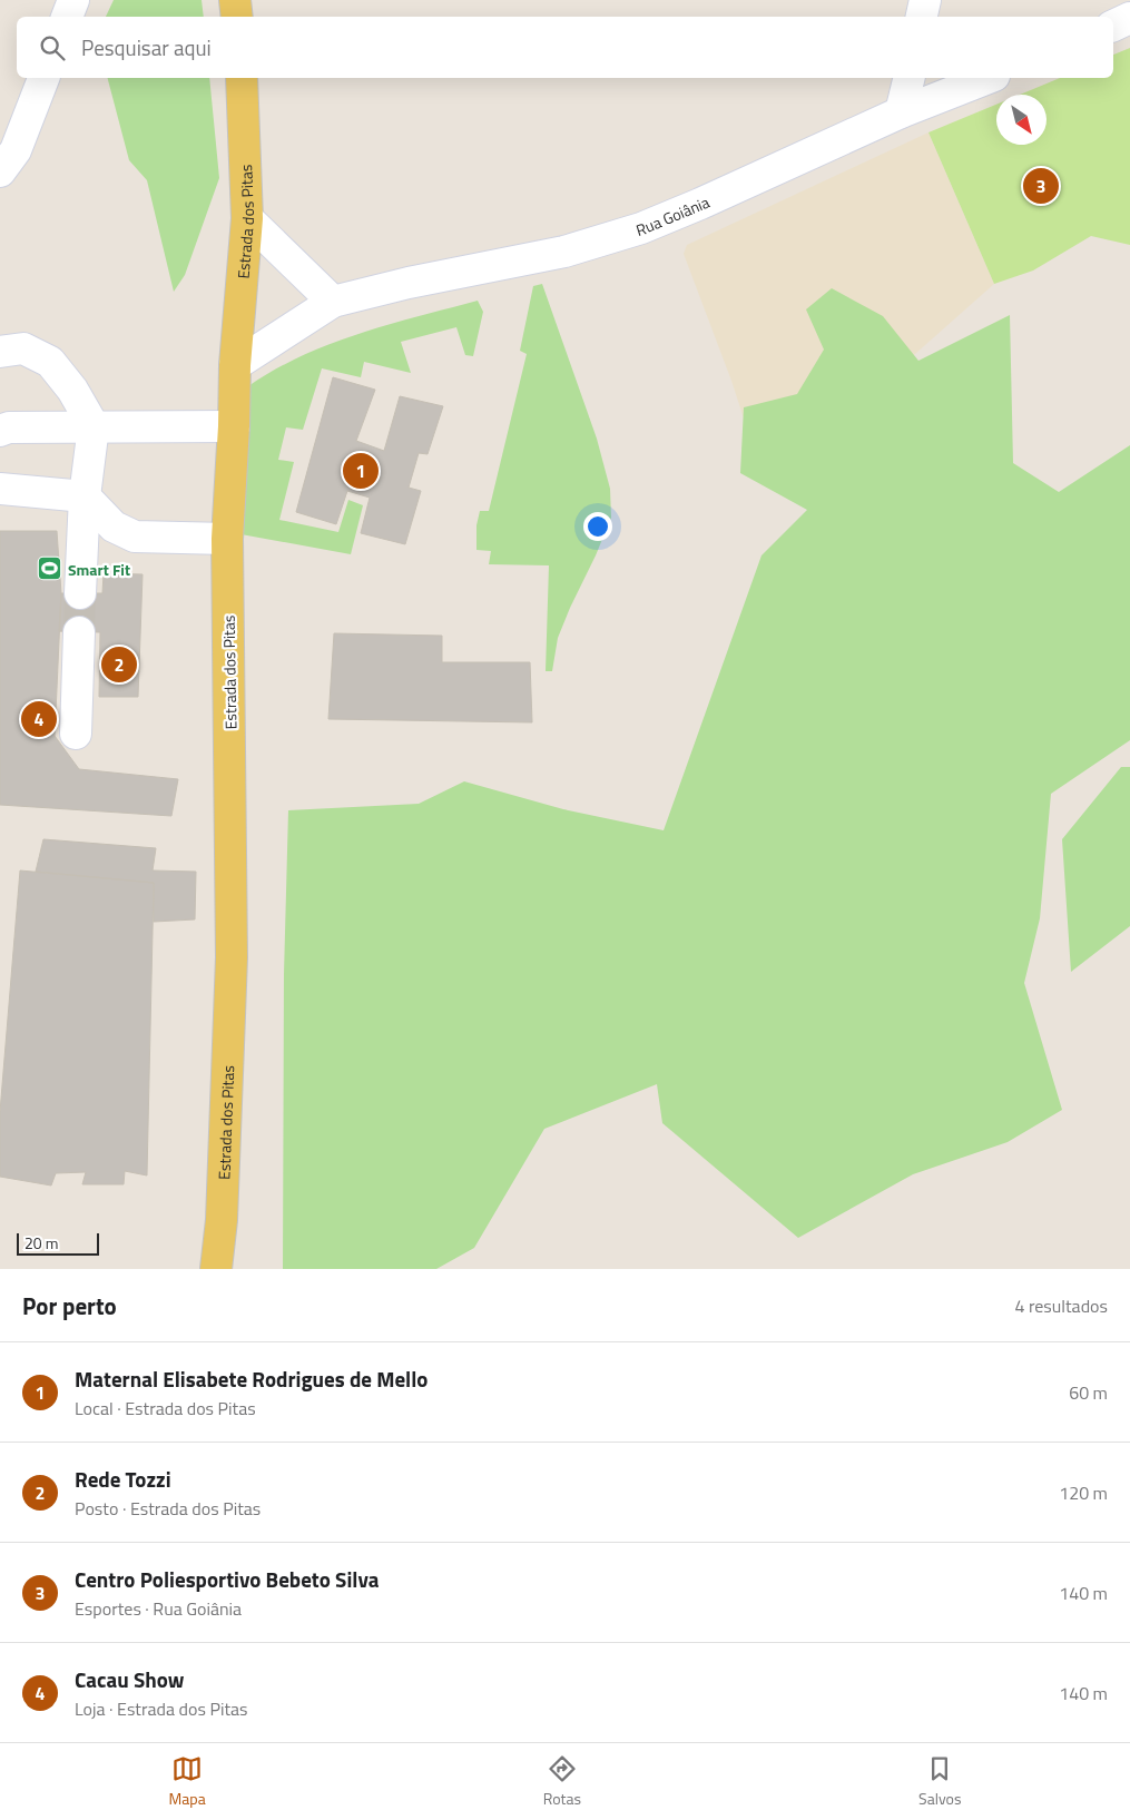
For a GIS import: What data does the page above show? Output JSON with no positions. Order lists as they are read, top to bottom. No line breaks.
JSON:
{"streets":{"main road":["Estrada dos Pitas"],"street":["Rua Goiânia"]},"crossings":[["Rua Goiânia","Estrada dos Pitas"]],"places":{"sports":["Smart Fit"]},"scale_bar":"20 m","north":"bottom right","page":{"search":"Pesquisar aqui","pins":["3","1","2","4"],"scale":"20 m","heading":["Por perto","4 resultados"],"list":[{"mark":"1","name":"Maternal Elisabete Rodrigues de Mello","note":"Local · Estrada dos Pitas","value":"60 m"},{"mark":"2","name":"Rede Tozzi","note":"Posto · Estrada dos Pitas","value":"120 m"},{"mark":"3","name":"Centro Poliesportivo Bebeto Silva","note":"Esportes · Rua Goiânia","value":"140 m"},{"mark":"4","name":"Cacau Show","note":"Loja · Estrada dos Pitas","value":"140 m"}],"nav":["Mapa","Rotas","Salvos"]}}
